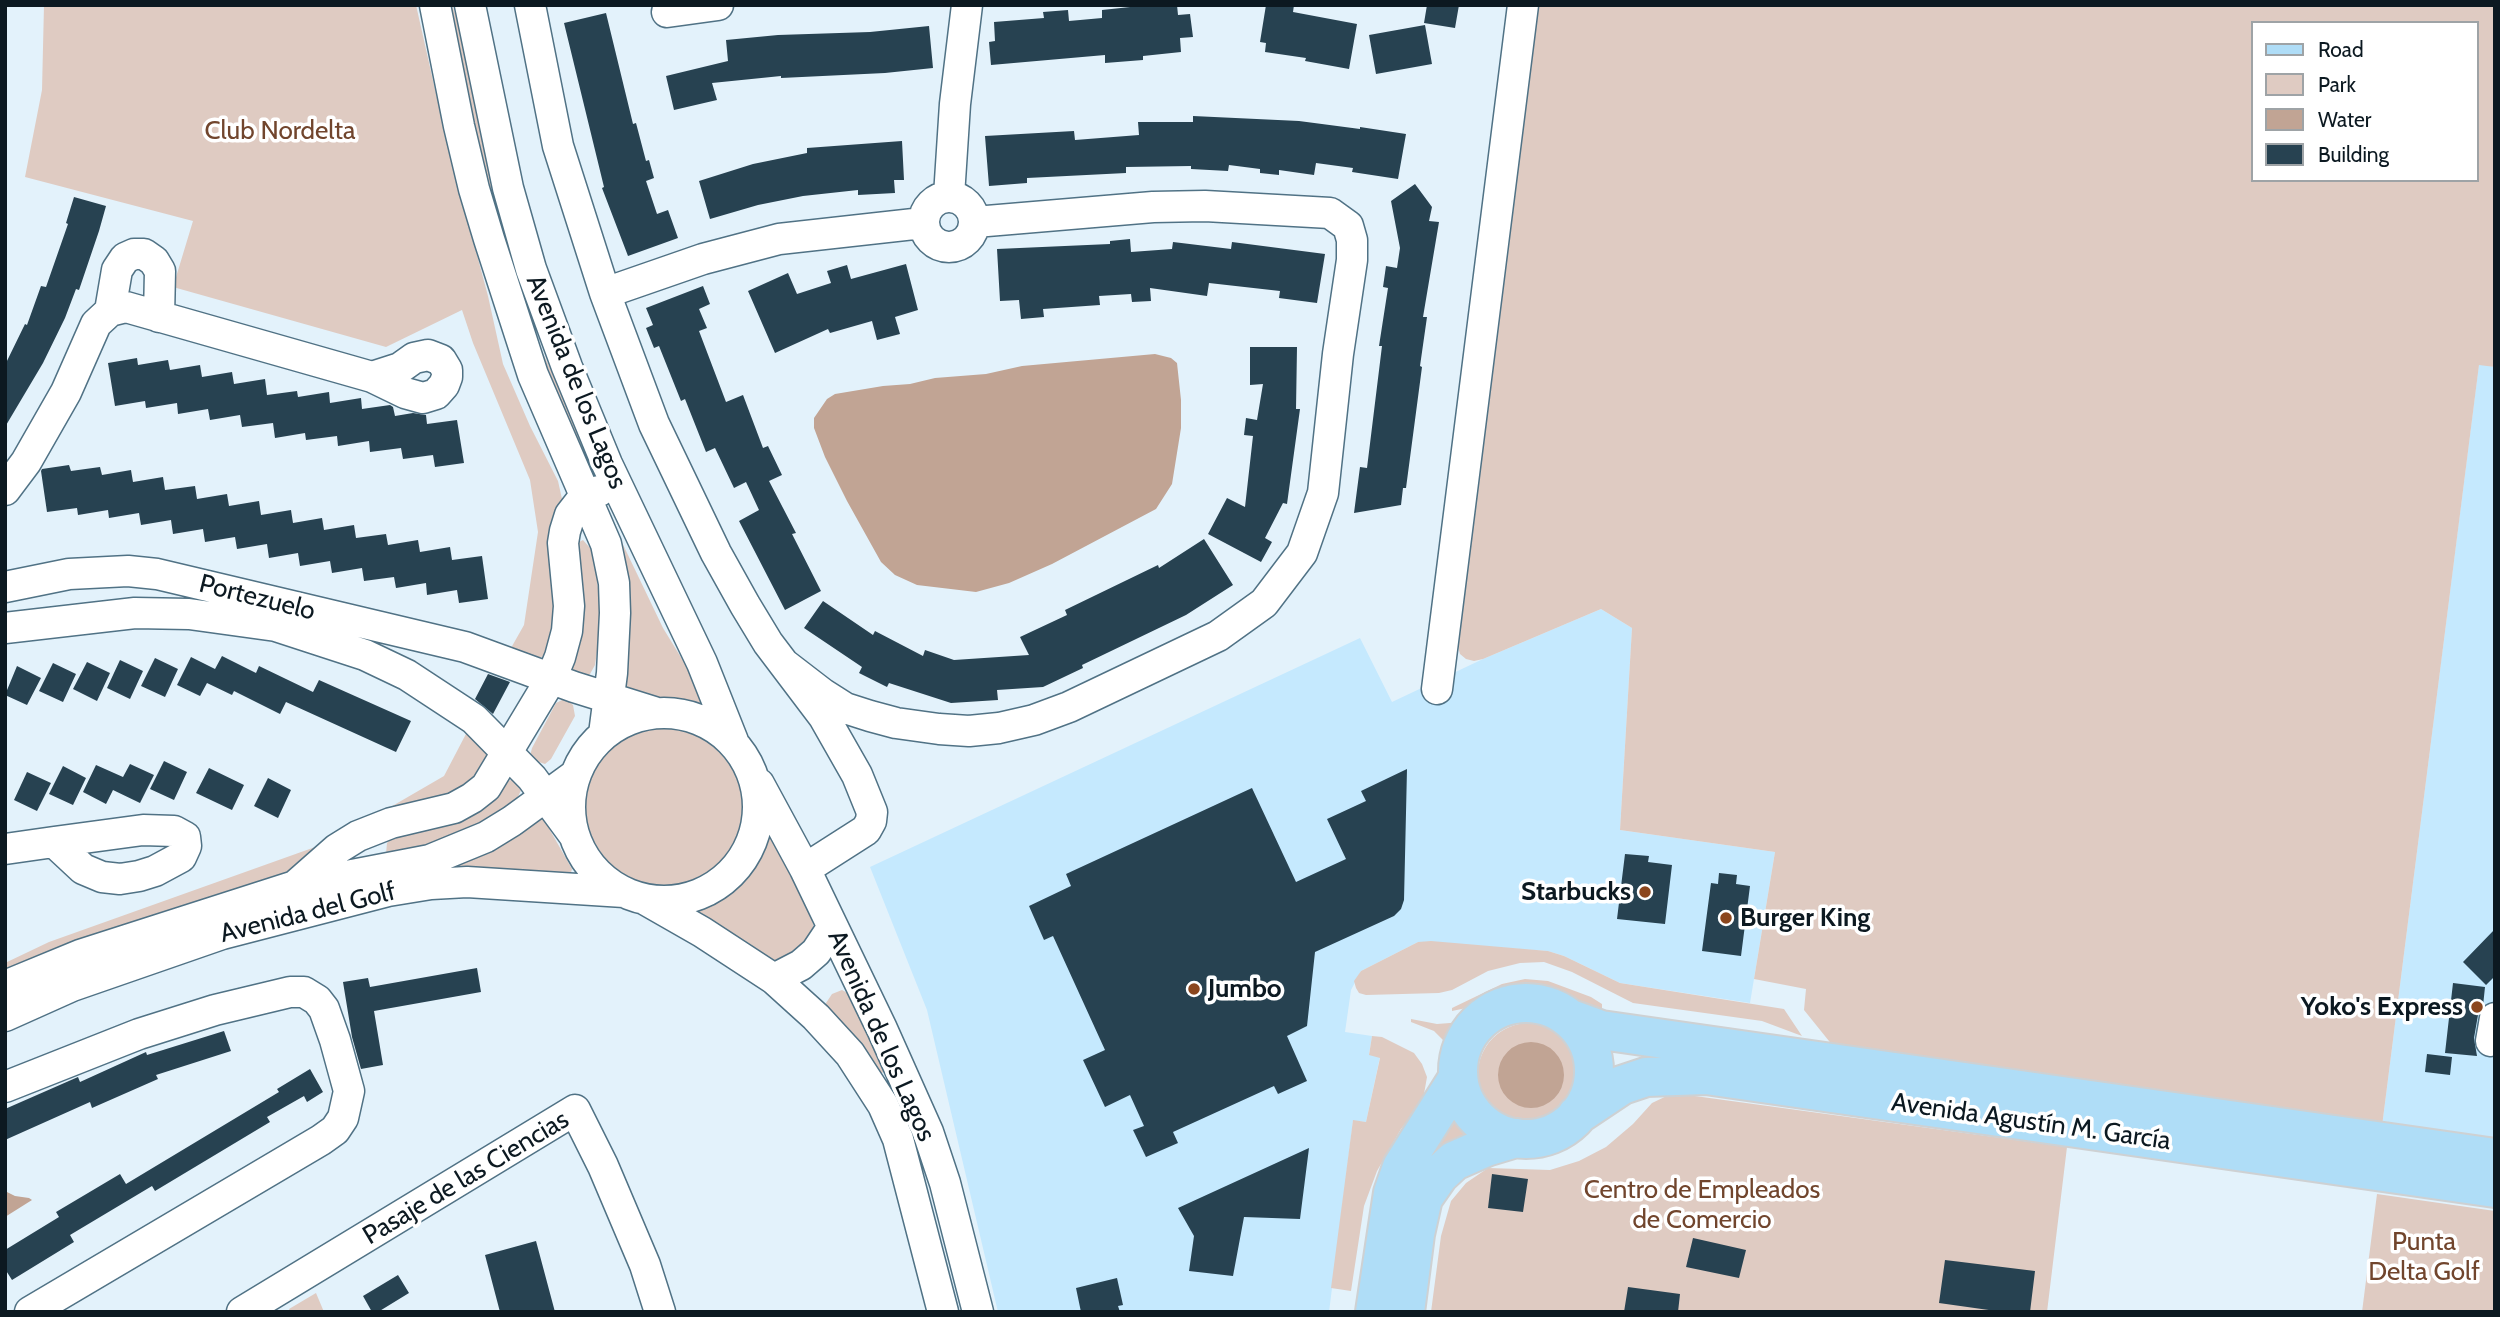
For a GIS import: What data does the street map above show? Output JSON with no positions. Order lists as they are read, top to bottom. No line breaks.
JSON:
{"streets":{"main road":["Avenida Agustín M. García"],"street":["Avenida de los Lagos","Portezuelo","Avenida del Golf","Pasaje de las Ciencias"]},"crossings":[["Avenida de los Lagos","Portezuelo"],["Avenida de los Lagos","Avenida del Golf"],["Portezuelo","Avenida del Golf"]],"parks":["Club Nordelta","Centro de Empleados de Comercio","Punta Delta Golf"],"places":["Starbucks","Burger King","Jumbo","Yoko's Express"],"legend":["Road","Park","Water","Building"]}
